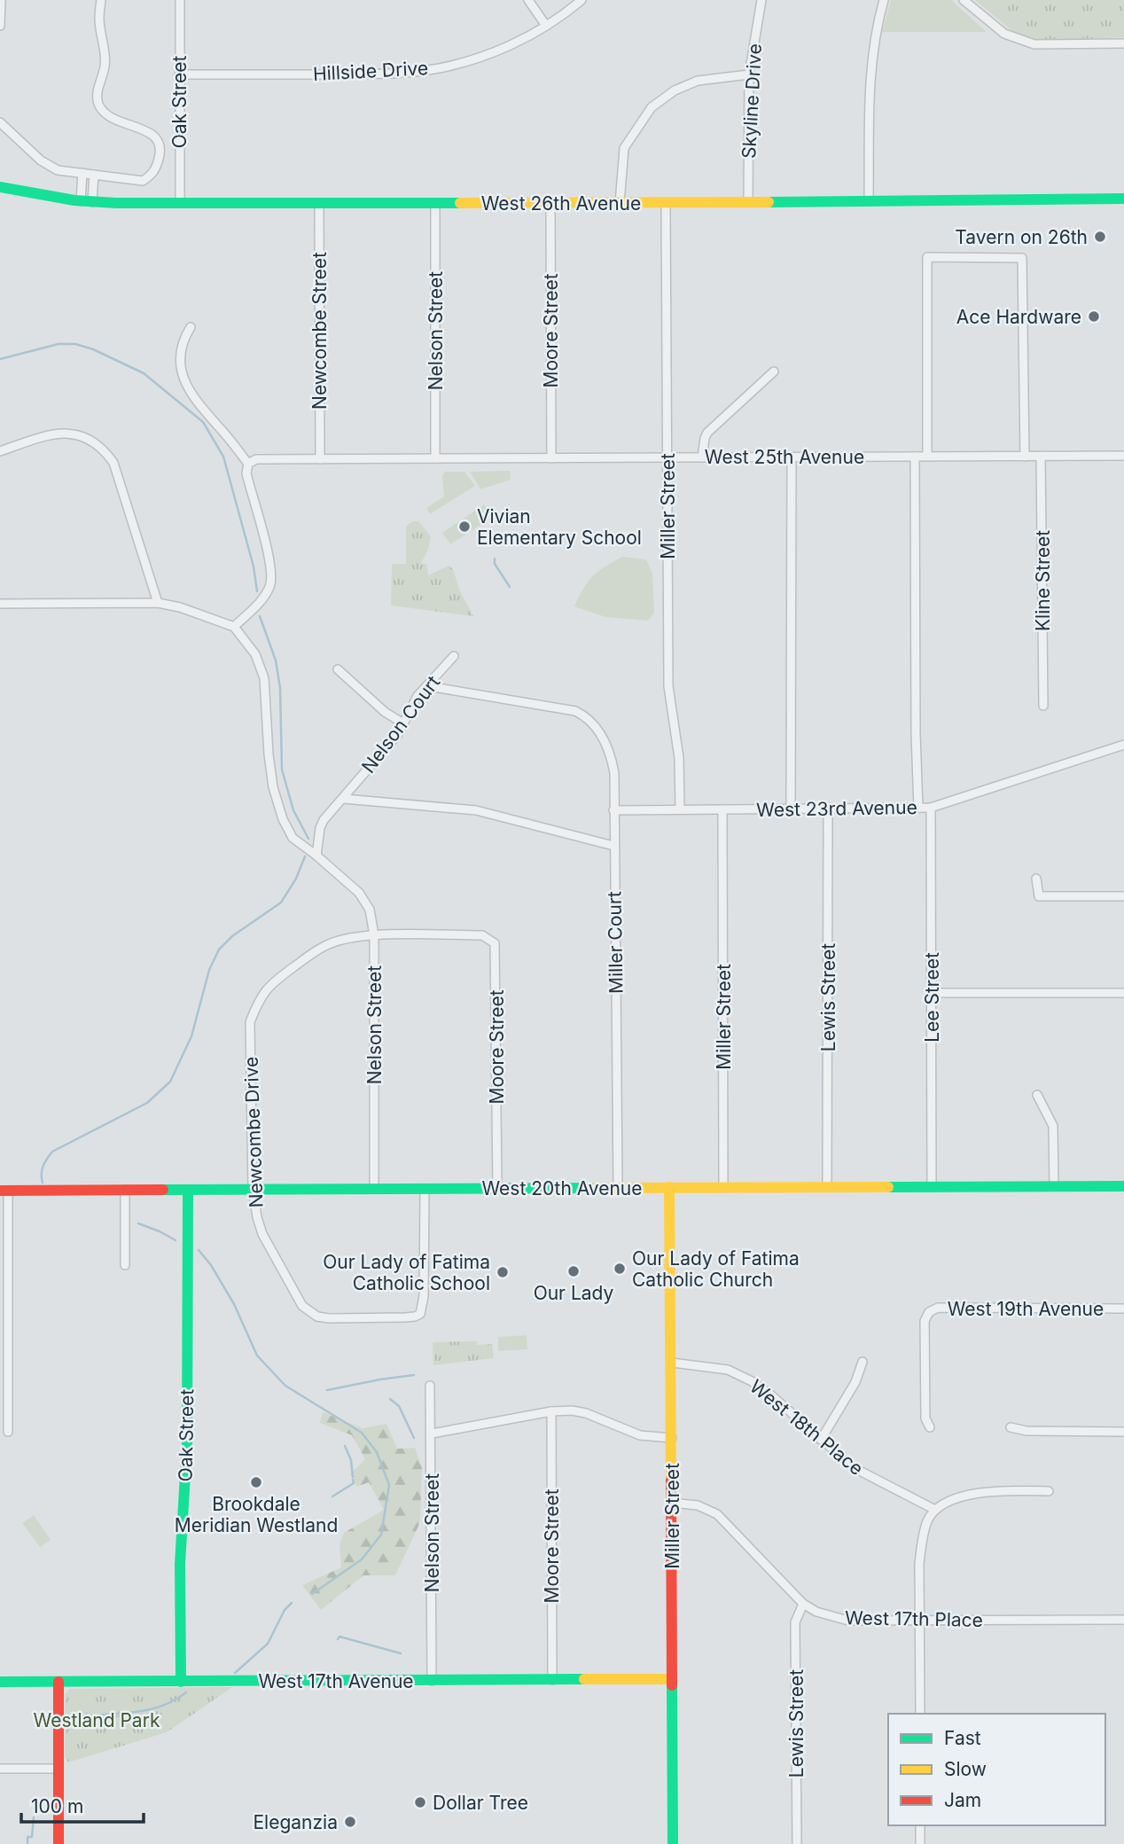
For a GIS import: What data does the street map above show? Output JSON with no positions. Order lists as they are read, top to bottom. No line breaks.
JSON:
{"streets":{"street":["Hillside Drive","Skyline Drive","Oak Street","West 26th Avenue","Newcombe Street","Nelson Street","Moore Street","West 25th Avenue","Miller Street","Kline Street","Nelson Court","West 23rd Avenue","Miller Court","Lewis Street","Lee Street","Newcombe Drive","West 20th Avenue","West 19th Avenue","West 18th Place","West 17th Place","West 17th Avenue"]},"crossings":[["Hillside Drive","Oak Street"],["Skyline Drive","West 26th Avenue"],["Oak Street","West 26th Avenue"],["Oak Street","West 20th Avenue"],["Oak Street","West 17th Avenue"],["West 26th Avenue","Newcombe Street"],["West 26th Avenue","Nelson Street"],["West 26th Avenue","Moore Street"],["West 26th Avenue","Miller Street"],["Newcombe Street","West 25th Avenue"],["Nelson Street","West 25th Avenue"],["Nelson Street","Nelson Court"],["Nelson Street","Newcombe Drive"],["Nelson Street","West 20th Avenue"],["Nelson Street","West 17th Avenue"],["Moore Street","West 25th Avenue"],["Moore Street","Newcombe Drive"],["Moore Street","West 20th Avenue"],["Moore Street","West 17th Avenue"],["West 25th Avenue","Miller Street"],["West 25th Avenue","Kline Street"],["Miller Street","West 23rd Avenue"],["Miller Street","West 20th Avenue"],["Miller Street","West 18th Place"],["Miller Street","West 17th Place"],["Miller Street","West 17th Avenue"],["Nelson Court","Miller Court"],["West 23rd Avenue","Miller Court"],["West 23rd Avenue","Lewis Street"],["West 23rd Avenue","Lee Street"],["Miller Court","West 20th Avenue"],["Lewis Street","West 20th Avenue"],["Lewis Street","West 17th Place"],["Lee Street","West 20th Avenue"],["Newcombe Drive","West 20th Avenue"]],"parks":["Westland Park"],"places":["Tavern on 26th","Ace Hardware","Vivian Elementary School","Our Lady of Fatima Catholic Church","Our Lady","Our Lady of Fatima Catholic School","Brookdale Meridian Westland","Dollar Tree","Eleganzia"],"legend":["Fast","Slow","Jam"],"scale_bar":"100 m"}
